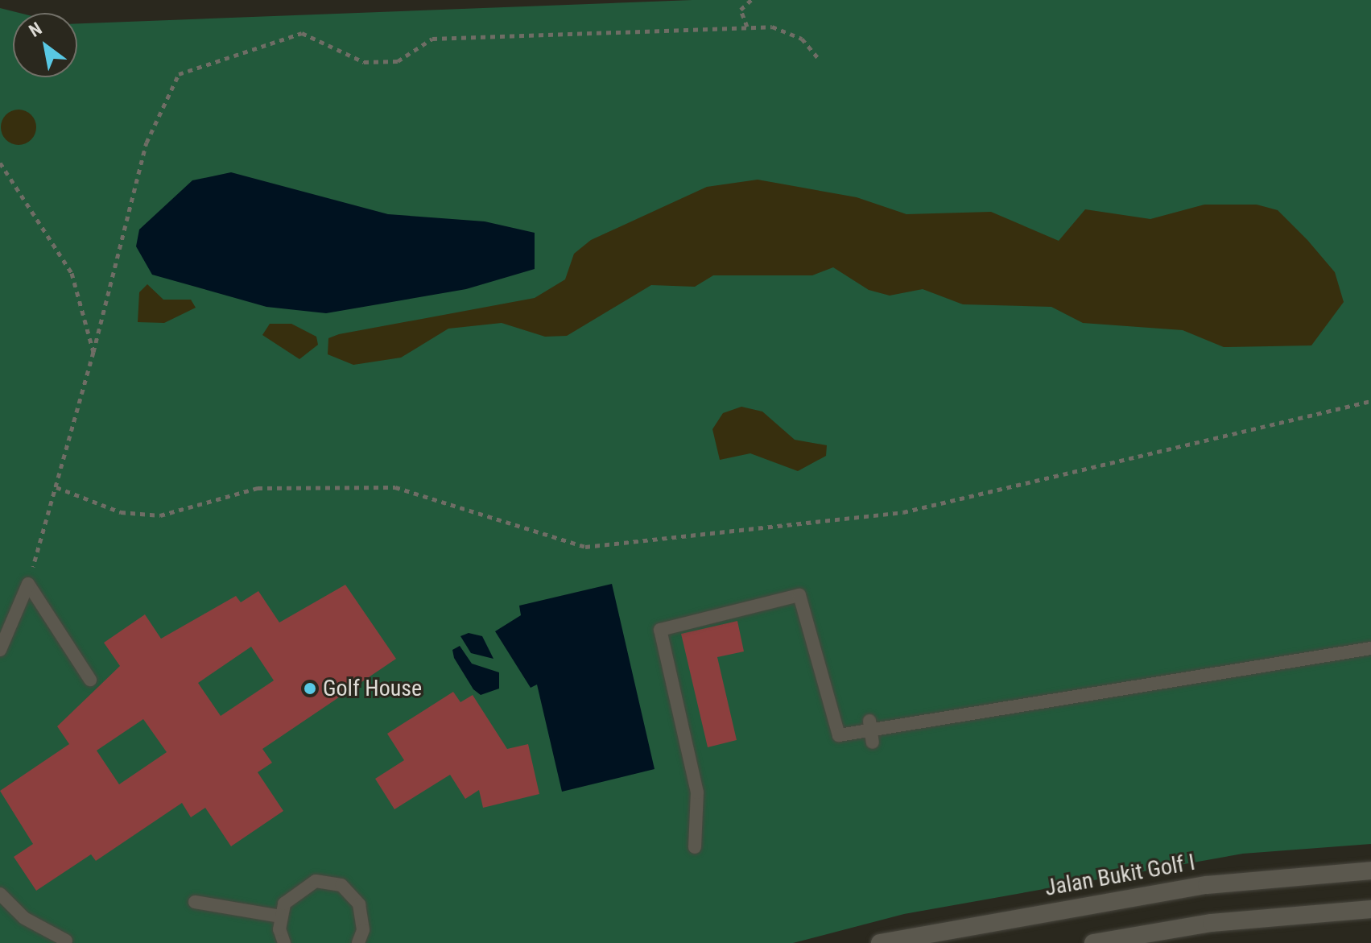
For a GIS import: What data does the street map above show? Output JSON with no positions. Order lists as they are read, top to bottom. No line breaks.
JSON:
{"streets":{"street":["Jalan Bukit Golf I"]},"places":["Golf House"],"north":"top left"}
